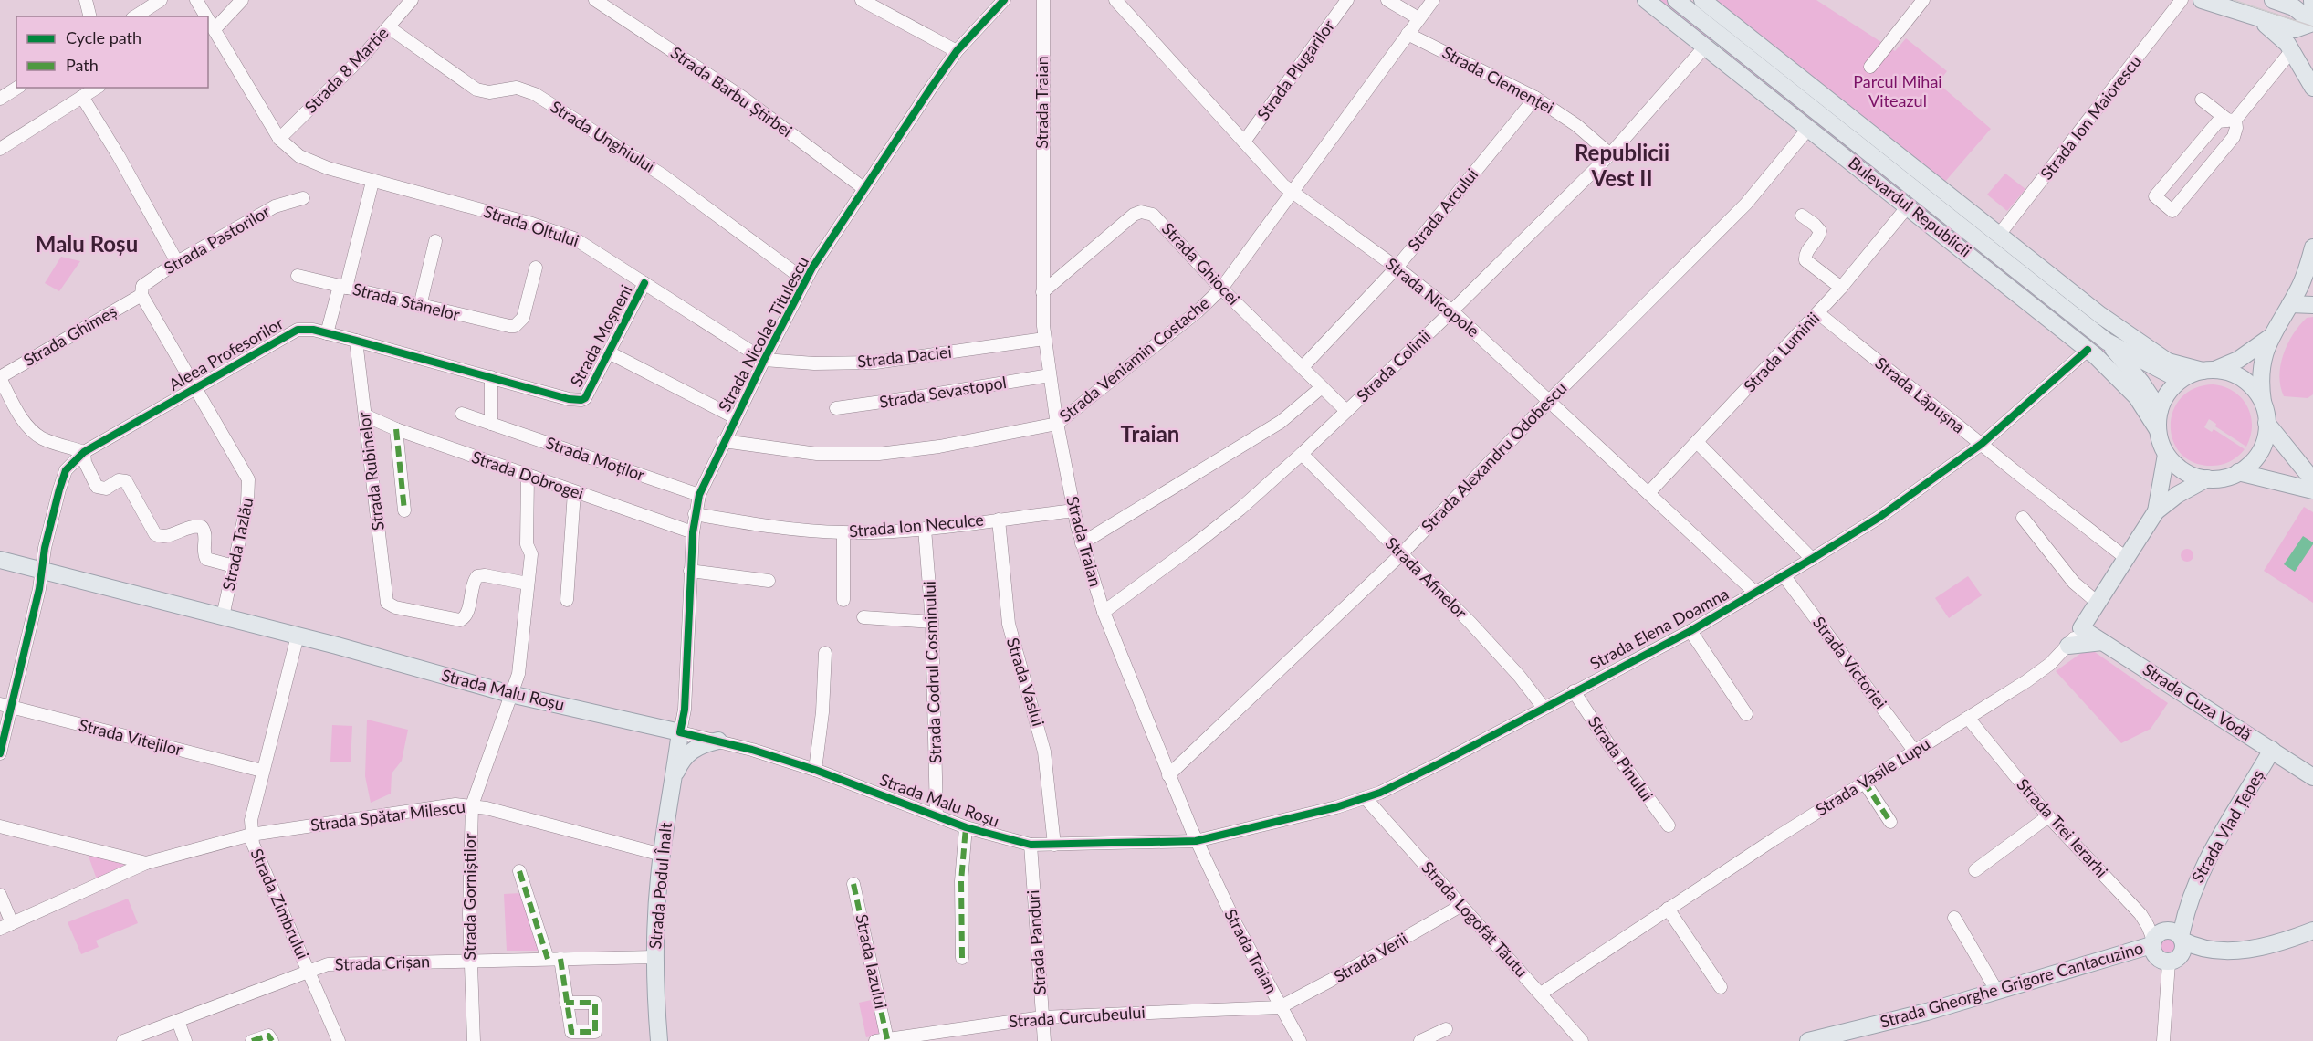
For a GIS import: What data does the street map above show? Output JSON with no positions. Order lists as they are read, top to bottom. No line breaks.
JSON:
{"streets":{"main road":["Bulevardul Republicii","Strada Malu Roșu","Strada Cuza Vodă","Strada Vasile Lupu","Strada Vlad Țepeș","Strada Podul Înalt","Strada Gheorghe Grigore Cantacuzino"],"street":["Strada 8 Martie","Strada Plugarilor","Strada Clemenței","Strada Barbu Știrbei","Strada Traian","Strada Ion Maiorescu","Strada Unghiului","Strada Arcului","Strada Oltului","Strada Pastorilor","Strada Ghiocei","Strada Nicopole","Strada Stânelor","Strada Nicolae Titulescu","Strada Ghimeș","Strada Moșneni","Strada Luminii","Aleea Profesorilor","Strada Daciei","Strada Veniamin Costache","Strada Colinii","Strada Sevastopol","Strada Lăpușna","Strada Alexandru Odobescu","Strada Moților","Strada Rubinelor","Strada Dobrogei","Strada Ion Neculce","Strada Tazlău","Strada Afinelor","Strada Elena Doamna","Strada Victoriei","Strada Codrul Cosminului","Strada Vaslui","Strada Vitejilor","Strada Pinului","Strada Spătar Milescu","Strada Trei Ierarhi","Strada Gorniștilor","Strada Zimbrului","Strada Logofăt Tăutu","Strada Panduri","Strada Verii","Strada Iazului","Strada Crișan","Strada Curcubeului"]},"crossings":[["Strada 8 Martie","Strada Unghiului"],["Strada 8 Martie","Strada Oltului"],["Strada Plugarilor","Strada Nicopole"],["Strada Clemenței","Strada Arcului"],["Strada Clemenței","Strada Veniamin Costache"],["Strada Clemenței","Strada Colinii"],["Strada Barbu Știrbei","Strada Nicolae Titulescu"],["Strada Traian","Strada Ghiocei"],["Strada Traian","Strada Daciei"],["Strada Traian","Strada Veniamin Costache"],["Strada Traian","Strada Colinii"],["Strada Traian","Strada Sevastopol"],["Strada Traian","Strada Alexandru Odobescu"],["Strada Traian","Strada Ion Neculce"],["Strada Traian","Strada Elena Doamna"],["Strada Traian","Strada Malu Roșu"],["Strada Traian","Strada Verii"],["Strada Traian","Strada Curcubeului"],["Strada Ion Maiorescu","Bulevardul Republicii"],["Strada Unghiului","Strada Nicolae Titulescu"],["Bulevardul Republicii","Strada Luminii"],["Bulevardul Republicii","Strada Colinii"],["Bulevardul Republicii","Strada Alexandru Odobescu"],["Bulevardul Republicii","Strada Elena Doamna"],["Bulevardul Republicii","Strada Vasile Lupu"],["Strada Arcului","Strada Ghiocei"],["Strada Arcului","Strada Nicopole"],["Strada Oltului","Strada Nicolae Titulescu"],["Strada Oltului","Strada Moșneni"],["Strada Oltului","Strada Daciei"],["Strada Pastorilor","Strada Ghimeș"],["Strada Pastorilor","Strada Tazlău"],["Strada Ghiocei","Strada Veniamin Costache"],["Strada Ghiocei","Strada Colinii"],["Strada Nicopole","Strada Luminii"],["Strada Nicopole","Strada Veniamin Costache"],["Strada Nicopole","Strada Colinii"],["Strada Nicopole","Strada Alexandru Odobescu"],["Strada Nicopole","Strada Elena Doamna"],["Strada Nicolae Titulescu","Strada Daciei"],["Strada Nicolae Titulescu","Strada Veniamin Costache"],["Strada Nicolae Titulescu","Strada Moților"],["Strada Nicolae Titulescu","Strada Dobrogei"],["Strada Nicolae Titulescu","Strada Ion Neculce"],["Strada Nicolae Titulescu","Strada Malu Roșu"],["Strada Nicolae Titulescu","Strada Podul Înalt"],["Strada Ghimeș","Strada Tazlău"],["Strada Moșneni","Aleea Profesorilor"],["Strada Luminii","Strada Lăpușna"],["Aleea Profesorilor","Strada Rubinelor"],["Aleea Profesorilor","Strada Tazlău"],["Aleea Profesorilor","Strada Malu Roșu"],["Aleea Profesorilor","Strada Vitejilor"],["Strada Colinii","Strada Afinelor"],["Strada Lăpușna","Strada Elena Doamna"],["Strada Lăpușna","Strada Vasile Lupu"],["Strada Alexandru Odobescu","Strada Afinelor"],["Strada Rubinelor","Strada Dobrogei"],["Strada Rubinelor","Strada Gorniștilor"],["Strada Dobrogei","Strada Gorniștilor"],["Strada Ion Neculce","Strada Codrul Cosminului"],["Strada Ion Neculce","Strada Vaslui"],["Strada Tazlău","Strada Malu Roșu"],["Strada Afinelor","Strada Elena Doamna"],["Strada Elena Doamna","Strada Victoriei"],["Strada Elena Doamna","Strada Malu Roșu"],["Strada Elena Doamna","Strada Pinului"],["Strada Elena Doamna","Strada Logofăt Tăutu"],["Strada Victoriei","Strada Vasile Lupu"],["Strada Codrul Cosminului","Strada Malu Roșu"],["Strada Vaslui","Strada Malu Roșu"],["Strada Malu Roșu","Strada Podul Înalt"],["Strada Malu Roșu","Strada Gorniștilor"],["Strada Malu Roșu","Strada Zimbrului"],["Strada Malu Roșu","Strada Panduri"],["Strada Cuza Vodă","Strada Vasile Lupu"],["Strada Cuza Vodă","Strada Vlad Țepeș"],["Strada Vitejilor","Strada Zimbrului"],["Strada Vasile Lupu","Strada Trei Ierarhi"],["Strada Vasile Lupu","Strada Logofăt Tăutu"],["Strada Spătar Milescu","Strada Podul Înalt"],["Strada Spătar Milescu","Strada Gorniștilor"],["Strada Spătar Milescu","Strada Zimbrului"],["Strada Vlad Țepeș","Strada Trei Ierarhi"],["Strada Vlad Țepeș","Strada Gheorghe Grigore Cantacuzino"],["Strada Trei Ierarhi","Strada Gheorghe Grigore Cantacuzino"],["Strada Podul Înalt","Strada Crișan"],["Strada Gorniștilor","Strada Crișan"],["Strada Zimbrului","Strada Crișan"],["Strada Logofăt Tăutu","Strada Verii"],["Strada Panduri","Strada Curcubeului"],["Strada Verii","Strada Curcubeului"],["Strada Iazului","Strada Curcubeului"]],"districts":["Republicii Vest II","Malu Roșu","Traian"],"parks":["Parcul Mihai Viteazul"],"legend":["Cycle path","Path"]}
